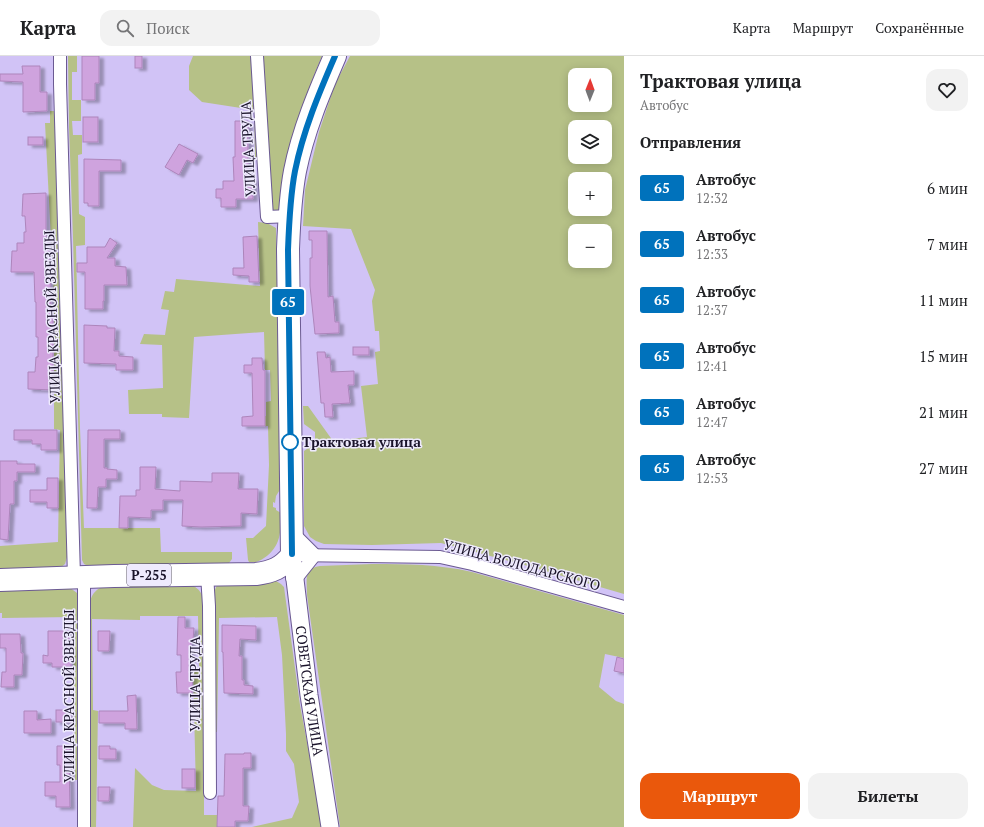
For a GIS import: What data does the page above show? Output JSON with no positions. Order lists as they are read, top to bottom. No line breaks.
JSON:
{"streets":{"highway":["Р-255"],"street":["УЛИЦА ТРУДА","УЛИЦА КРАСНОЙ ЗВЕЗДЫ","УЛИЦА ВОЛОДАРСКОГО","СОВЕТСКАЯ УЛИЦА"]},"crossings":[["УЛИЦА ТРУДА","Р-255"],["УЛИЦА КРАСНОЙ ЗВЕЗДЫ","Р-255"],["УЛИЦА ВОЛОДАРСКОГО","Р-255"],["УЛИЦА ВОЛОДАРСКОГО","СОВЕТСКАЯ УЛИЦА"],["Р-255","СОВЕТСКАЯ УЛИЦА"]],"places":["Трактовая улица"],"lines":["bus line 65"],"north":"top","page":{"header":"Карта","search":"Поиск","nav":["Карта","Маршрут","Сохранённые"],"on_map":"65","heading":[["Трактовая улица","Автобус"],"Отправления"],"map_buttons":["+","−"],"list":[{"mark":"65","name":"Автобус","note":"12:32","value":"6 мин"},{"mark":"65","name":"Автобус","note":"12:33","value":"7 мин"},{"mark":"65","name":"Автобус","note":"12:37","value":"11 мин"},{"mark":"65","name":"Автобус","note":"12:41","value":"15 мин"},{"mark":"65","name":"Автобус","note":"12:47","value":"21 мин"},{"mark":"65","name":"Автобус","note":"12:53","value":"27 мин"}],"buttons":["Маршрут","Билеты"]}}
